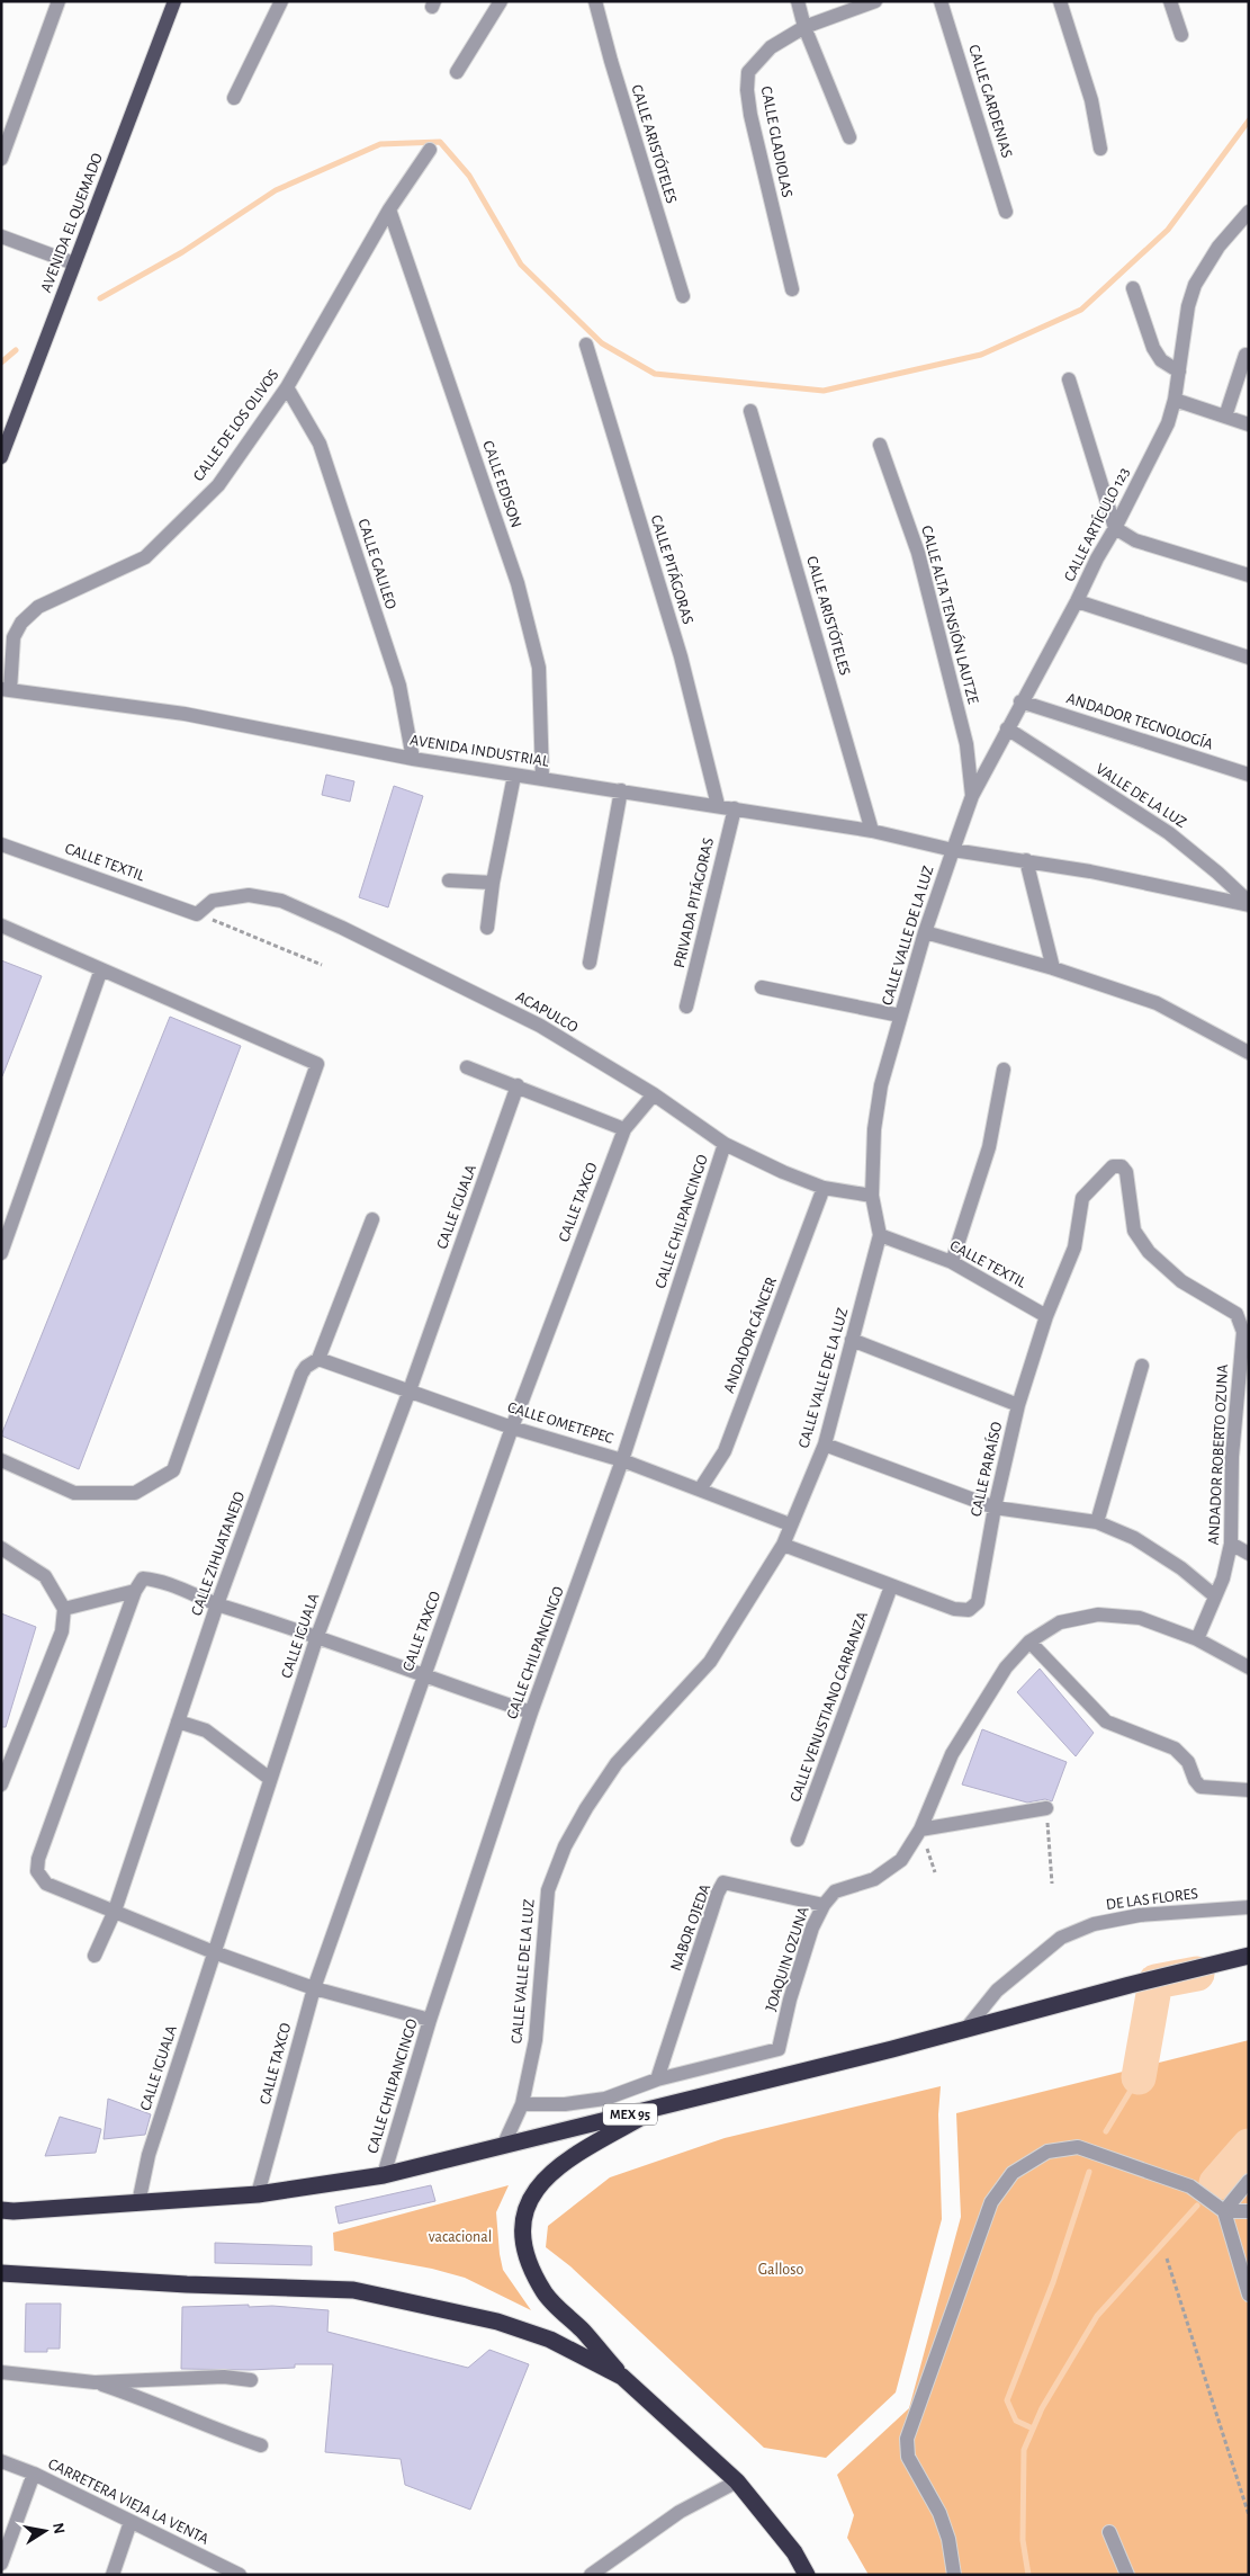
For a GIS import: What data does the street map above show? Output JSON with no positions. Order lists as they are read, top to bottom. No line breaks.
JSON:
{"streets":{"highway":["MEX 95"],"main road":["AVENIDA EL QUEMADO"],"street":["CALLE GARDENIAS","CALLE GLADIOLAS","CALLE ARISTÓTELES","CALLE DE LOS OLIVOS","CALLE EDISON","CALLE ARTÍCULO 123","CALLE GALILEO","CALLE PITÁGORAS","CALLE ALTA TENSIÓN LAUTZE","ANDADOR TECNOLOGÍA","AVENIDA INDUSTRIAL","VALLE DE LA LUZ","CALLE TEXTIL","PRIVADA PITÁGORAS","CALLE VALLE DE LA LUZ","ACAPULCO","CALLE TAXCO","CALLE IGUALA","CALLE CHILPANCINGO","ANDADOR CÁNCER","CALLE OMETEPEC","ANDADOR ROBERTO OZUNA","CALLE PARAÍSO","CALLE ZIHUATANEJO","CALLE VENUSTIANO CARRANZA","DE LAS FLORES","NABOR OJEDA","JOAQUIN OZUNA","CARRETERA VIEJA LA VENTA"]},"crossings":[["CALLE ARISTÓTELES","AVENIDA INDUSTRIAL"],["CALLE DE LOS OLIVOS","CALLE EDISON"],["CALLE DE LOS OLIVOS","CALLE GALILEO"],["CALLE DE LOS OLIVOS","AVENIDA INDUSTRIAL"],["CALLE EDISON","AVENIDA INDUSTRIAL"],["CALLE ARTÍCULO 123","CALLE ALTA TENSIÓN LAUTZE"],["CALLE ARTÍCULO 123","ANDADOR TECNOLOGÍA"],["CALLE ARTÍCULO 123","AVENIDA INDUSTRIAL"],["CALLE ARTÍCULO 123","VALLE DE LA LUZ"],["CALLE ARTÍCULO 123","CALLE VALLE DE LA LUZ"],["CALLE GALILEO","AVENIDA INDUSTRIAL"],["CALLE PITÁGORAS","AVENIDA INDUSTRIAL"],["AVENIDA INDUSTRIAL","PRIVADA PITÁGORAS"],["AVENIDA INDUSTRIAL","CALLE VALLE DE LA LUZ"],["CALLE TEXTIL","CALLE VALLE DE LA LUZ"],["CALLE TEXTIL","ACAPULCO"],["CALLE TEXTIL","CALLE PARAÍSO"],["CALLE VALLE DE LA LUZ","ACAPULCO"],["CALLE VALLE DE LA LUZ","CALLE OMETEPEC"],["CALLE VALLE DE LA LUZ","CALLE PARAÍSO"],["CALLE VALLE DE LA LUZ","MEX 95"],["ACAPULCO","CALLE TAXCO"],["ACAPULCO","CALLE CHILPANCINGO"],["ACAPULCO","ANDADOR CÁNCER"],["CALLE TAXCO","CALLE OMETEPEC"],["CALLE TAXCO","MEX 95"],["CALLE IGUALA","CALLE OMETEPEC"],["CALLE IGUALA","MEX 95"],["CALLE CHILPANCINGO","CALLE OMETEPEC"],["CALLE CHILPANCINGO","MEX 95"],["ANDADOR CÁNCER","CALLE OMETEPEC"],["CALLE OMETEPEC","CALLE ZIHUATANEJO"],["ANDADOR ROBERTO OZUNA","CALLE PARAÍSO"],["ANDADOR ROBERTO OZUNA","JOAQUIN OZUNA"],["CALLE PARAÍSO","CALLE VENUSTIANO CARRANZA"],["DE LAS FLORES","MEX 95"],["NABOR OJEDA","JOAQUIN OZUNA"]],"parks":["vacacional","Galloso"],"north":"right"}
